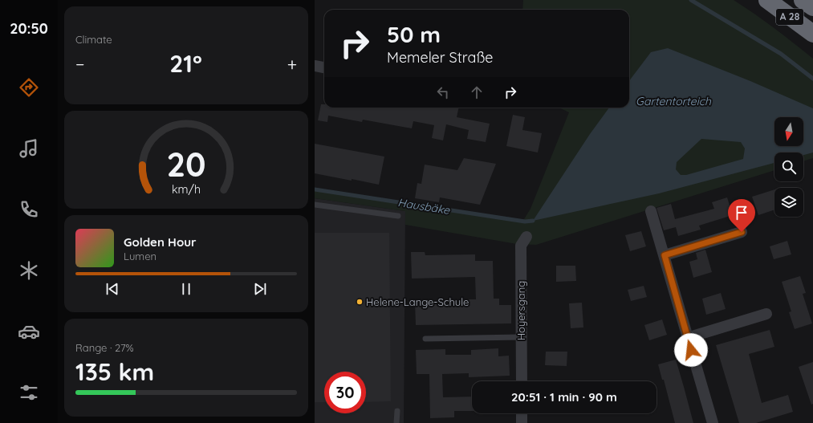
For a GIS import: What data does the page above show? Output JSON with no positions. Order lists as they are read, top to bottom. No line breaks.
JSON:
{"streets":{"highway":["A 28"],"street":["Hoyersgang"]},"water":["Gartentorteich","Hausbäke"],"places":["Helene-Lange-Schule"],"north":"bottom","page":{"tabs":"20:50","tile":["Climate",["Range · 27%","135 km"]],"turn":["50 m","Memeler Straße"],"heat":["−","21°","+"],"song":["Golden Hour","Lumen"],"limit":"30","trip":"20:51 · 1 min · 90 m","gauge":["20","km/h"]}}
